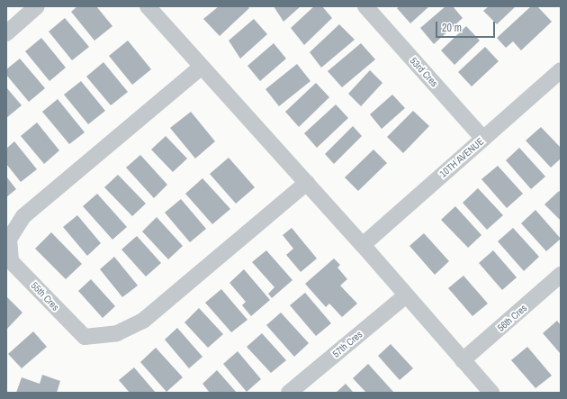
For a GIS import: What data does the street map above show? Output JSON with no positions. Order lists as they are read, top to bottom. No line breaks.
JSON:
{"streets":{"street":["53rd Cres","10TH AVENUE","55th Cres","56th Cres","57th Cres"]},"crossings":[["53rd Cres","10TH AVENUE"]],"scale_bar":"20 m"}
